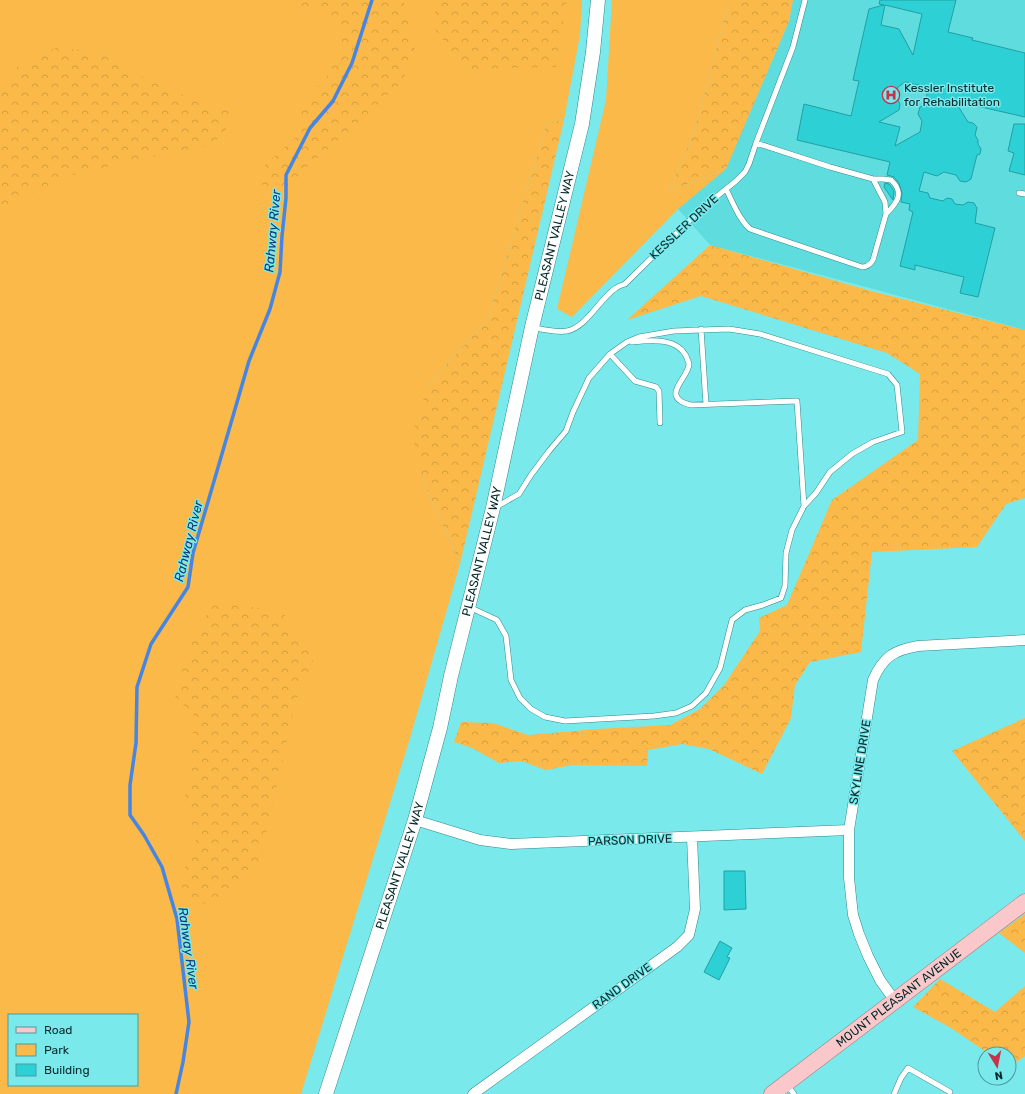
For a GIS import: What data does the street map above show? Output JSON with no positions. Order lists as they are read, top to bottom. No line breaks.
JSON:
{"streets":{"main road":["PLEASANT VALLEY WAY","MOUNT PLEASANT AVENUE"],"street":["SKYLINE DRIVE","PARSON DRIVE","RAND DRIVE"],"lane":["KESSLER DRIVE"]},"crossings":[["KESSLER DRIVE","PLEASANT VALLEY WAY"],["PLEASANT VALLEY WAY","PARSON DRIVE"],["SKYLINE DRIVE","PARSON DRIVE"],["SKYLINE DRIVE","MOUNT PLEASANT AVENUE"],["PARSON DRIVE","RAND DRIVE"]],"water":["Rahway River"],"places":{"hospital":["Kessler Institute for Rehabilitation"]},"legend":["Road","Park","Building"],"north":"bottom"}
